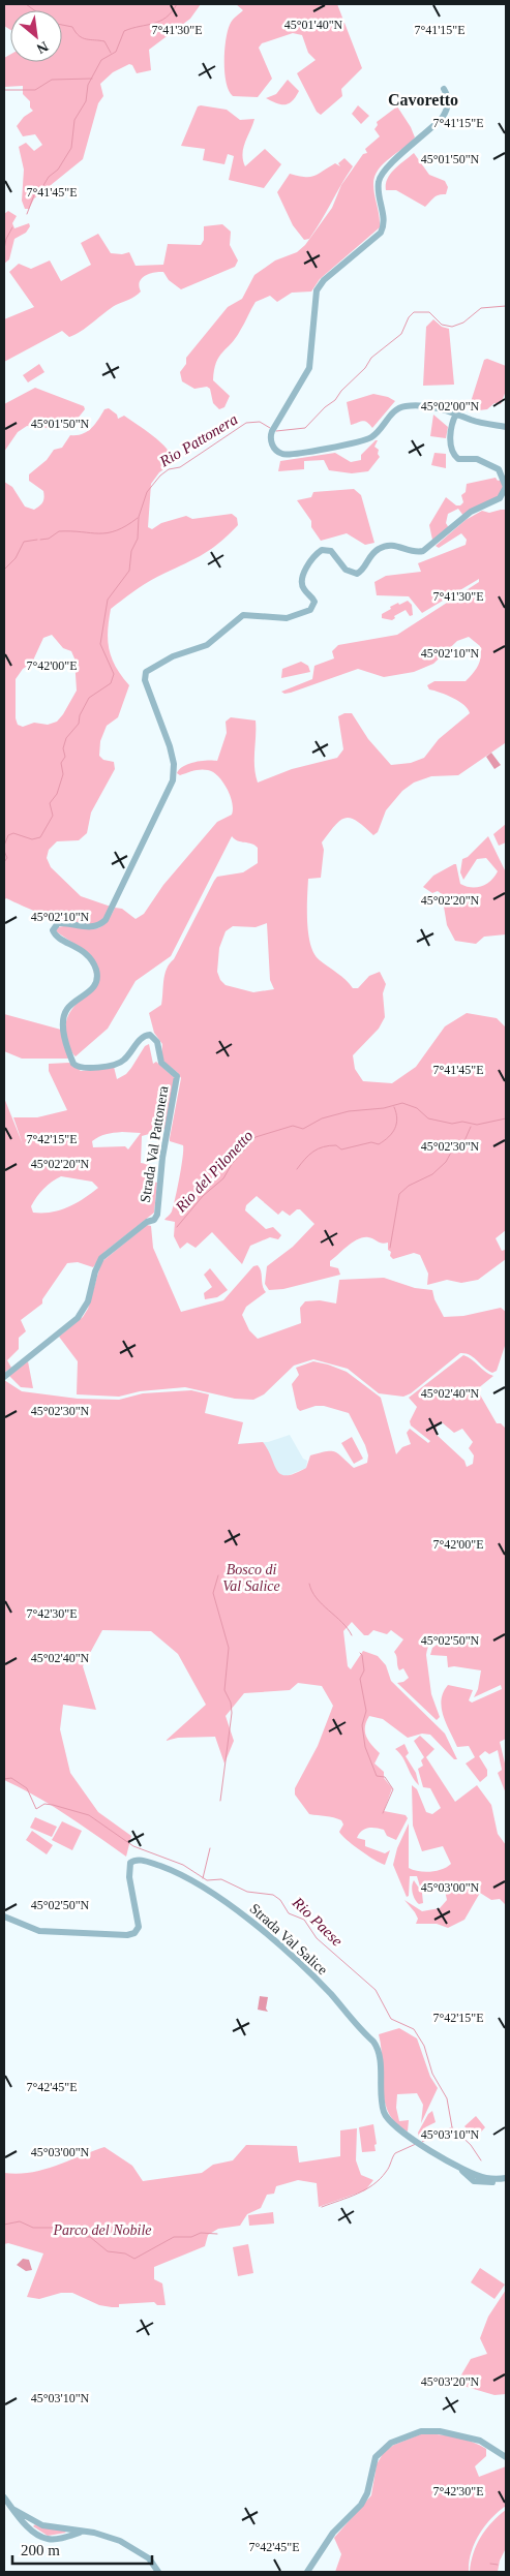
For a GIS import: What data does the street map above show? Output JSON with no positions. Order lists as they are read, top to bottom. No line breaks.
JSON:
{"streets":{"street":["Strada Val Pattonera","Strada Val Salice"]},"districts":["Cavoretto"],"water":["Rio Pattonera","Rio del Pilonetto","Rio Paese"],"parks":["Bosco di Val Salice","Parco del Nobile"],"scale_bar":"200 m","north":"bottom right","coordinates":["45°01'40\"N","7°41'30\"E","7°41'15\"E","45°01'50\"N","7°41'45\"E","45°02'00\"N","45°02'10\"N","7°42'00\"E","45°02'20\"N","7°42'15\"E","45°02'30\"N","45°02'40\"N","7°42'30\"E","45°02'50\"N","45°03'00\"N","7°42'45\"E","45°03'10\"N","45°03'20\"N"]}
